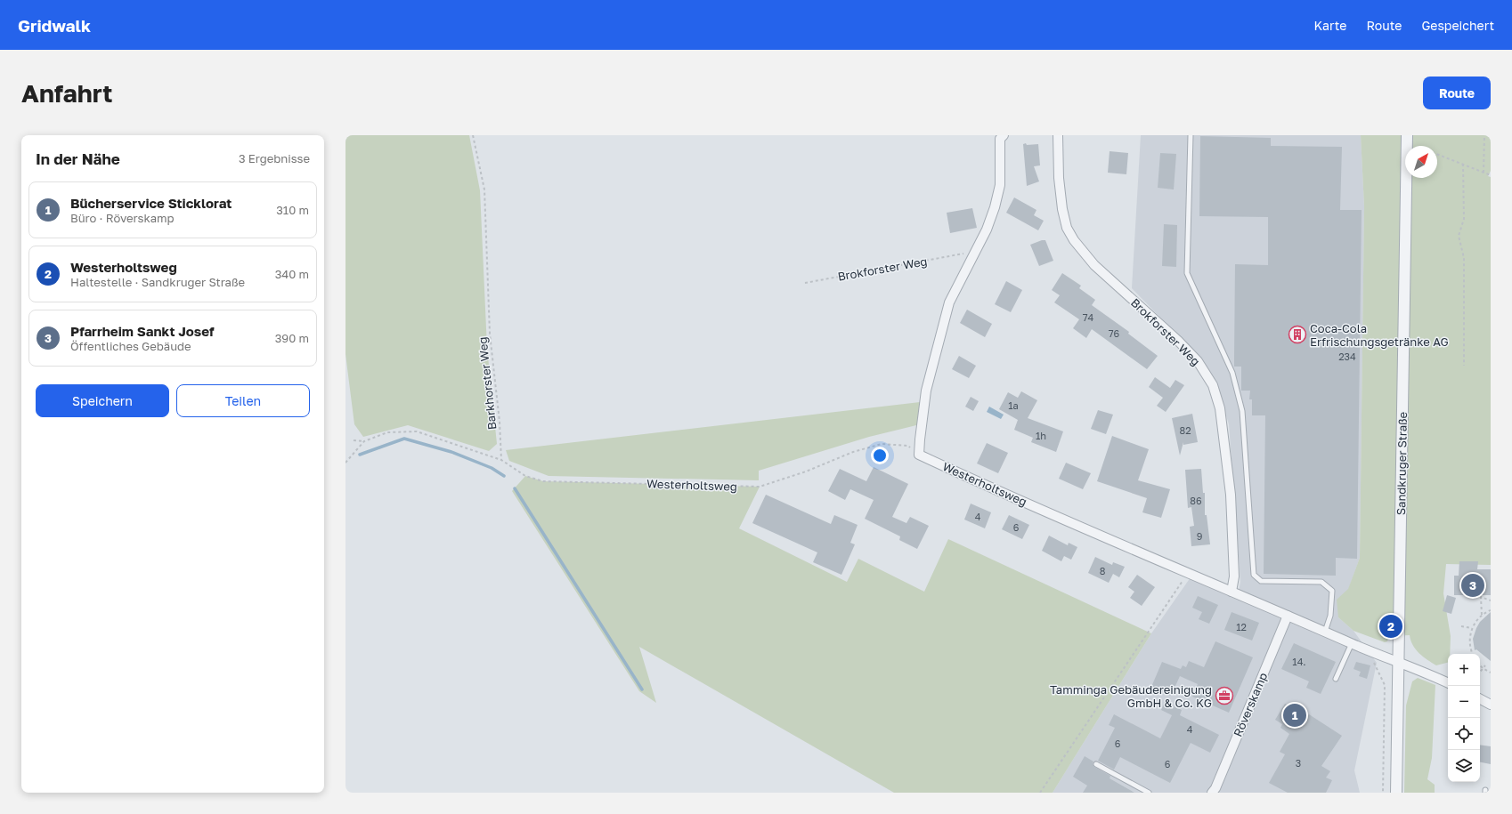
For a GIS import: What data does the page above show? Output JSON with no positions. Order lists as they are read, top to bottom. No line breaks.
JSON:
{"streets":{"street":["Brokforster Weg","Sandkruger Straße","Westerholtsweg","Röverskamp"],"path":["Barkhorster Weg"]},"crossings":[["Brokforster Weg","Westerholtsweg"],["Barkhorster Weg","Westerholtsweg"],["Sandkruger Straße","Westerholtsweg"],["Westerholtsweg","Röverskamp"]],"places":{"building":["Coca-Cola Erfrischungsgetränke AG"],"office":["Tamminga Gebäudereinigung GmbH & Co. KG"]},"house_numbers":["74","76","234","1a","82","1h","86","4","6","9","8","12","14.","4","6","3","6"],"north":"top right","page":{"header":"Gridwalk","nav":["Karte","Route","Gespeichert"],"buttons":["Route",["Speichern","Teilen"]],"title":"Anfahrt","heading":["In der Nähe","3 Ergebnisse"],"list":[{"mark":"1","name":"Bücherservice Sticklorat","note":"Büro · Röverskamp","value":"310 m"},{"mark":"2","name":"Westerholtsweg","note":"Haltestelle · Sandkruger Straße","value":"340 m"},{"mark":"3","name":"Pfarrheim Sankt Josef","note":"Öffentliches Gebäude","value":"390 m"}],"pins":["3","2","1"],"map_buttons":["+","−"]}}
